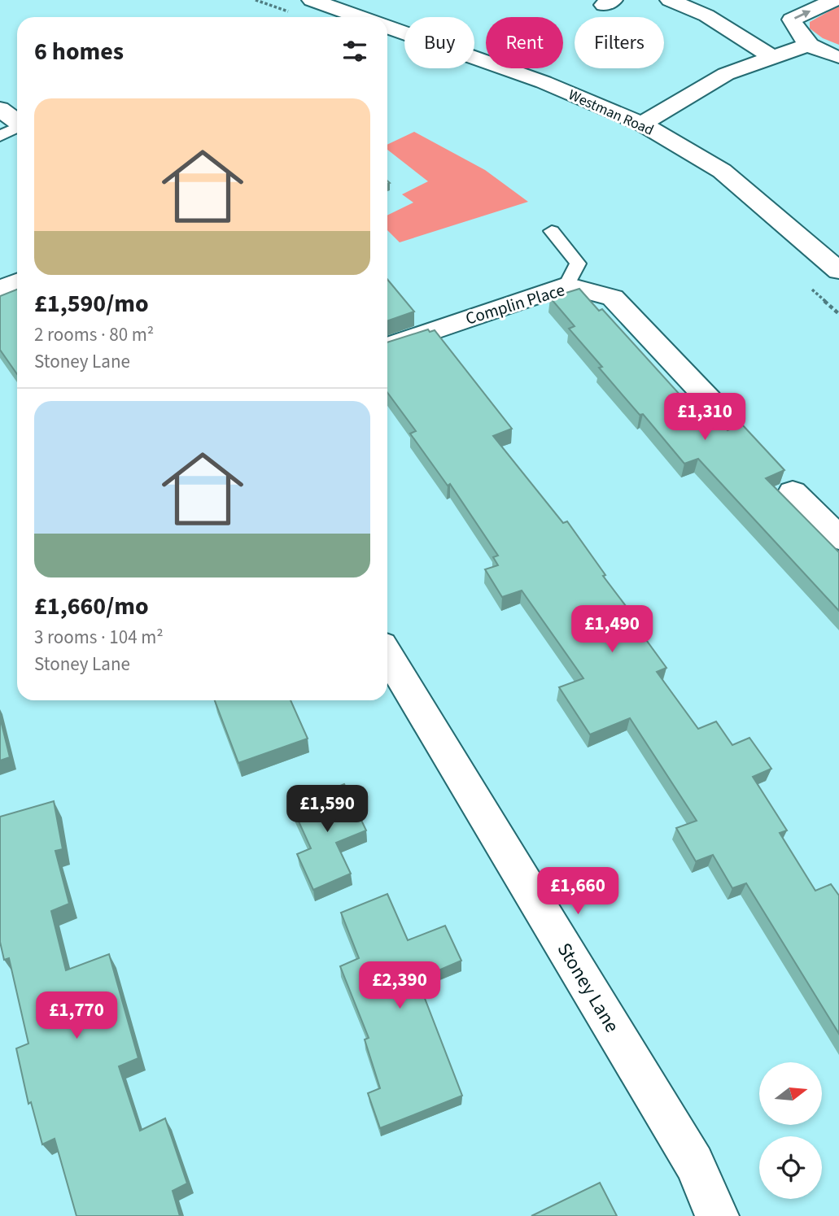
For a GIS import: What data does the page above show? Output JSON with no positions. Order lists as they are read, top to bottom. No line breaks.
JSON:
{"streets":{"street":["Westman Road","Complin Place","Stoney Lane"]},"north":"right","page":{"chip":["Buy","Rent","Filters"],"heading":"6 homes","list":[{"name":"£1,590/mo","note":"2 rooms · 80 m² · Stoney Lane"},{"name":"£1,660/mo","note":"3 rooms · 104 m² · Stoney Lane"}],"price":["£1,310","£1,490","£1,590","£1,660","£2,390","£1,770"]}}
